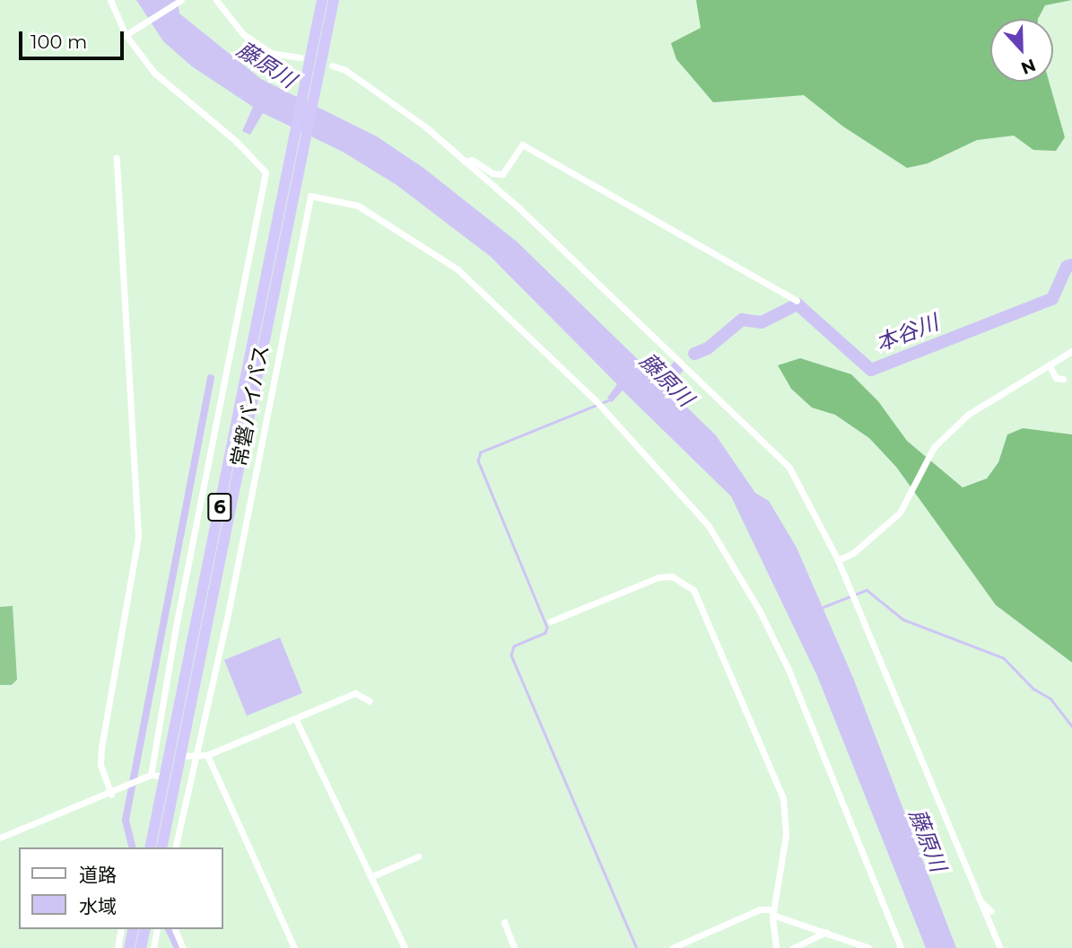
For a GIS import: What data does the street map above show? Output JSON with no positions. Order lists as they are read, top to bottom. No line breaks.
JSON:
{"streets":{"highway":["常磐バイパス","6"]},"water":["藤原川","本谷川"],"legend":["道路","水域"],"scale_bar":"100 m","north":"bottom"}
